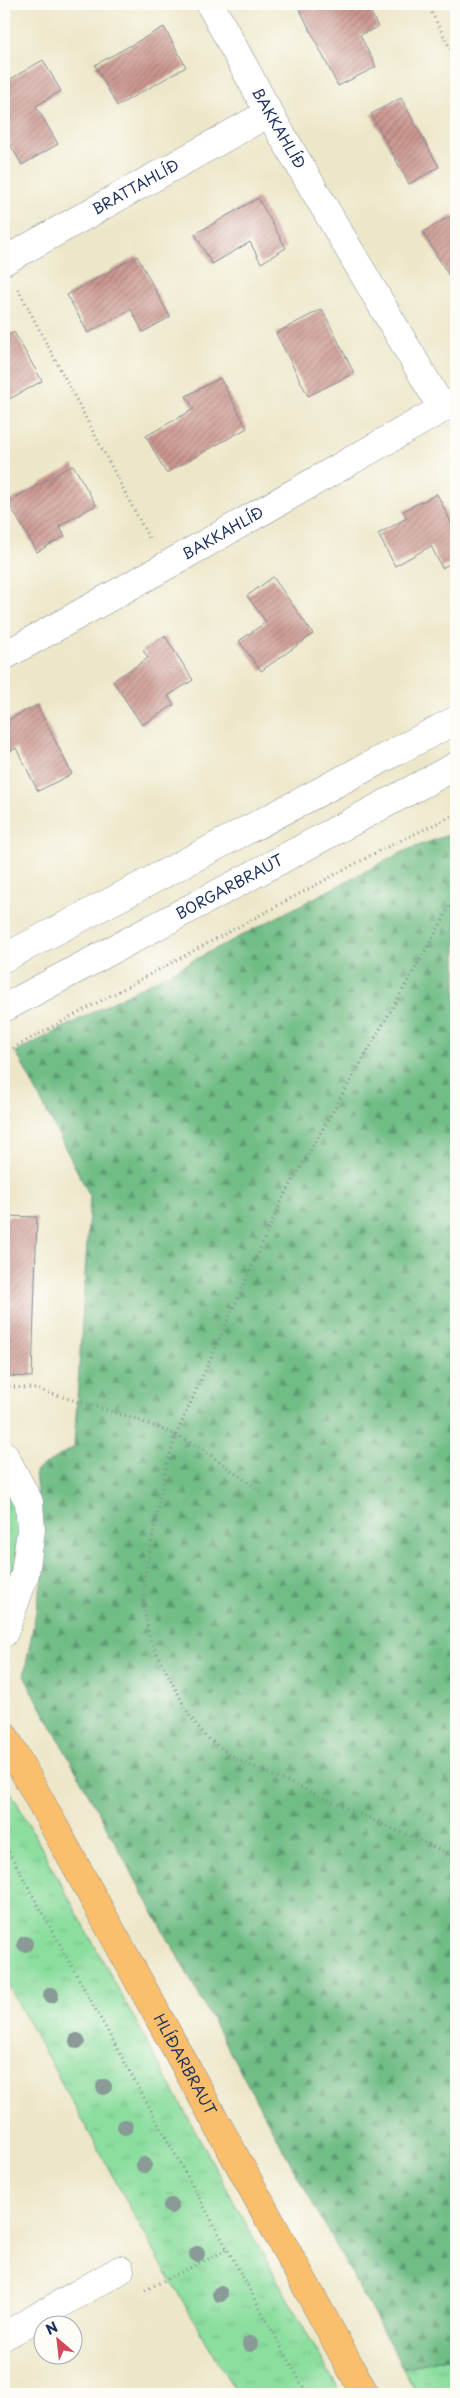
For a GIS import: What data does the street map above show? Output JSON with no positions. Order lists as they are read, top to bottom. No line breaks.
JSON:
{"streets":{"main road":["HLÍÐARBRAUT"],"street":["BAKKAHLÍÐ","BRATTAHLÍÐ","BORGARBRAUT"]},"crossings":[["BAKKAHLÍÐ","BRATTAHLÍÐ"]],"north":"top left"}
